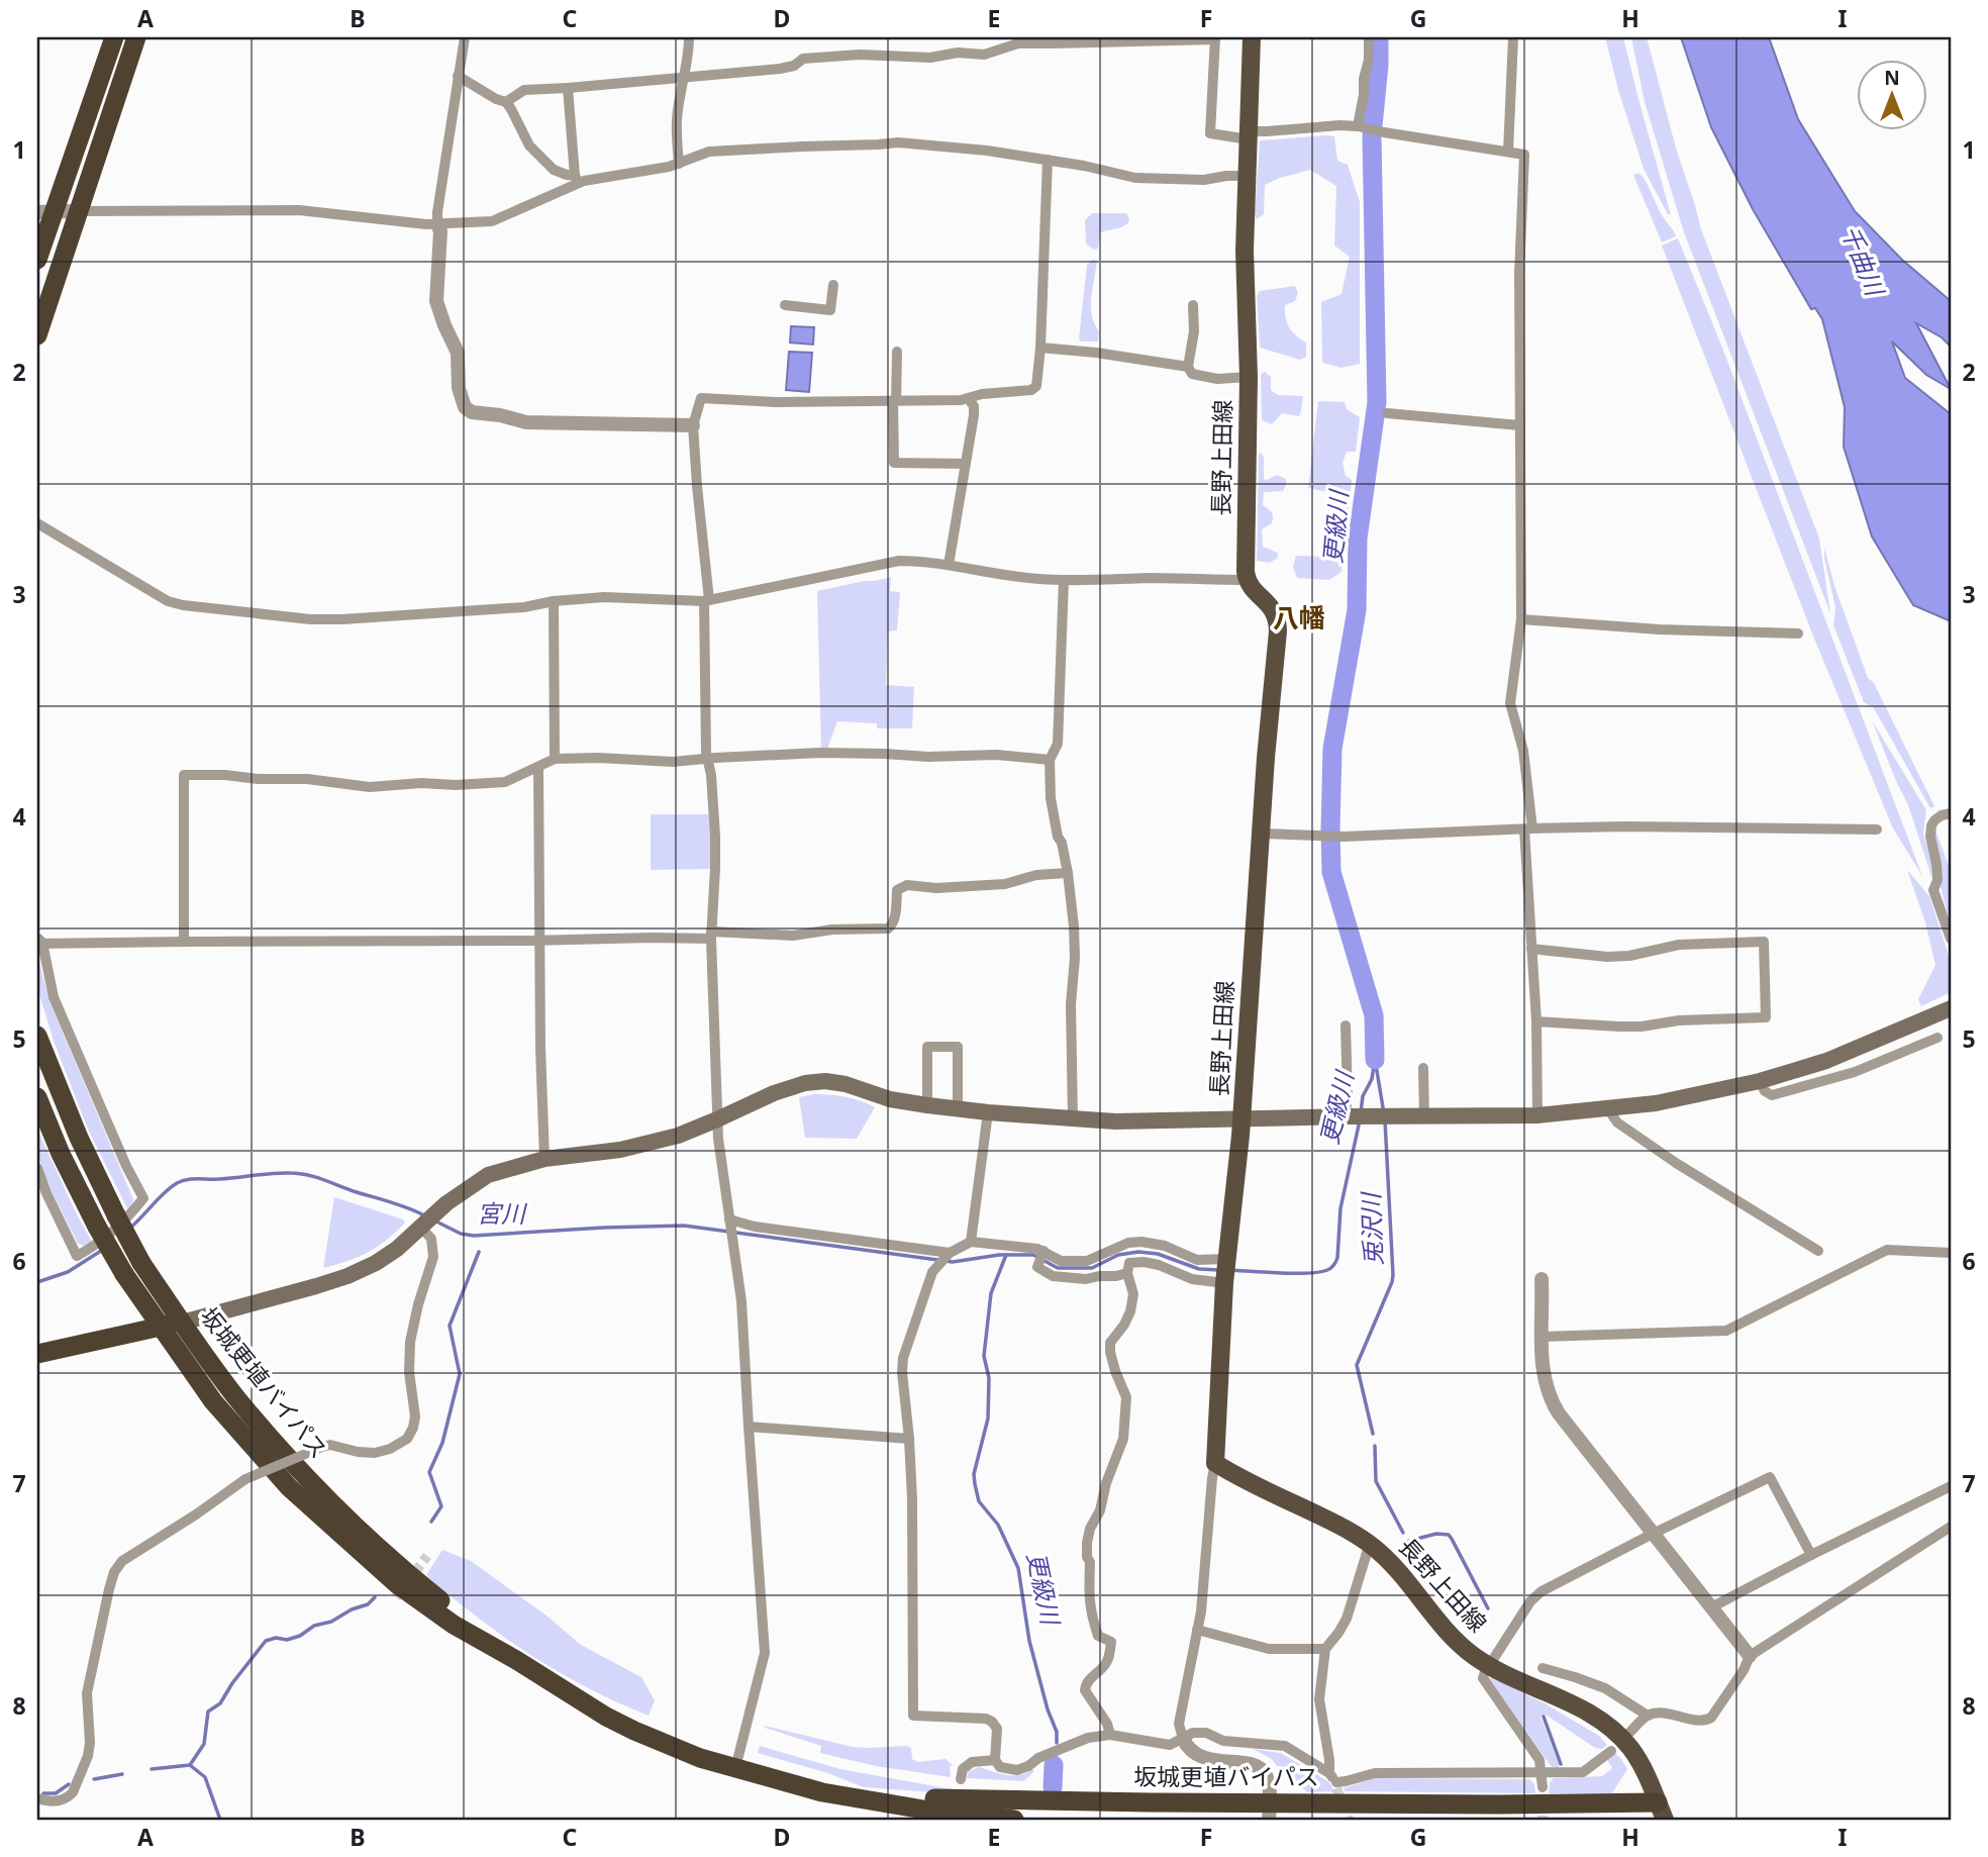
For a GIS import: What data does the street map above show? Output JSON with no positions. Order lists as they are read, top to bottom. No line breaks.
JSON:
{"streets":{"highway":["坂城更埴バイパス"],"main road":["長野上田線"]},"crossings":[["長野上田線","坂城更埴バイパス"]],"districts":["八幡"],"water":["千曲川","更級川","宮川","兎沢川"],"north":"top","grid":{"columns":["A","B","C","D","E","F","G","H","I"],"rows":["1","2","3","4","5","6","7","8"]}}
